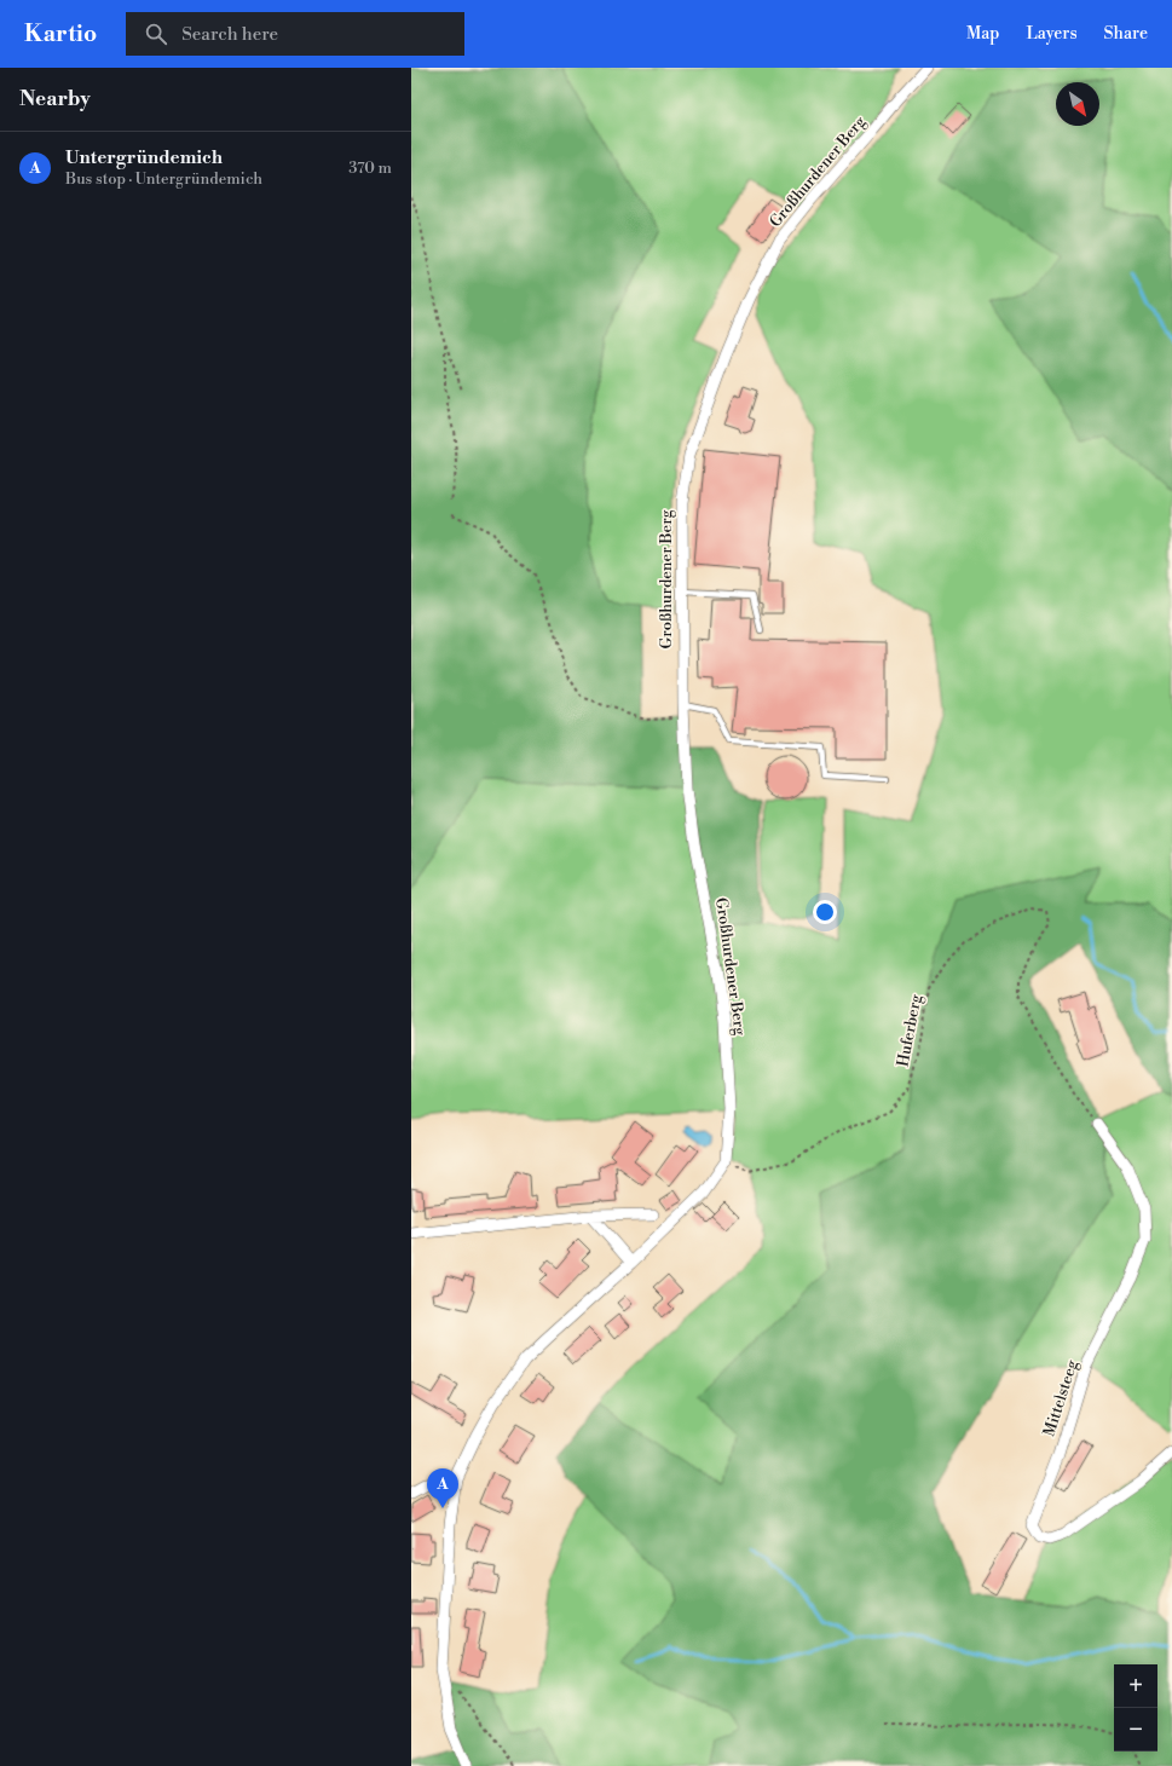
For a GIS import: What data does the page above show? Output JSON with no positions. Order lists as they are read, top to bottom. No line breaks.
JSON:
{"streets":{"street":["Großhurdener Berg","Mittelsteeg"],"path":["Huferberg"]},"crossings":[["Großhurdener Berg","Huferberg"],["Huferberg","Mittelsteeg"]],"north":"bottom right","page":{"header":"Kartio","search":"Search here","nav":["Map","Layers","Share"],"heading":"Nearby","list":[{"mark":"A","name":"Untergründemich","note":"Bus stop · Untergründemich","value":"370 m"}],"pins":"A","map_buttons":["+","−"]}}
